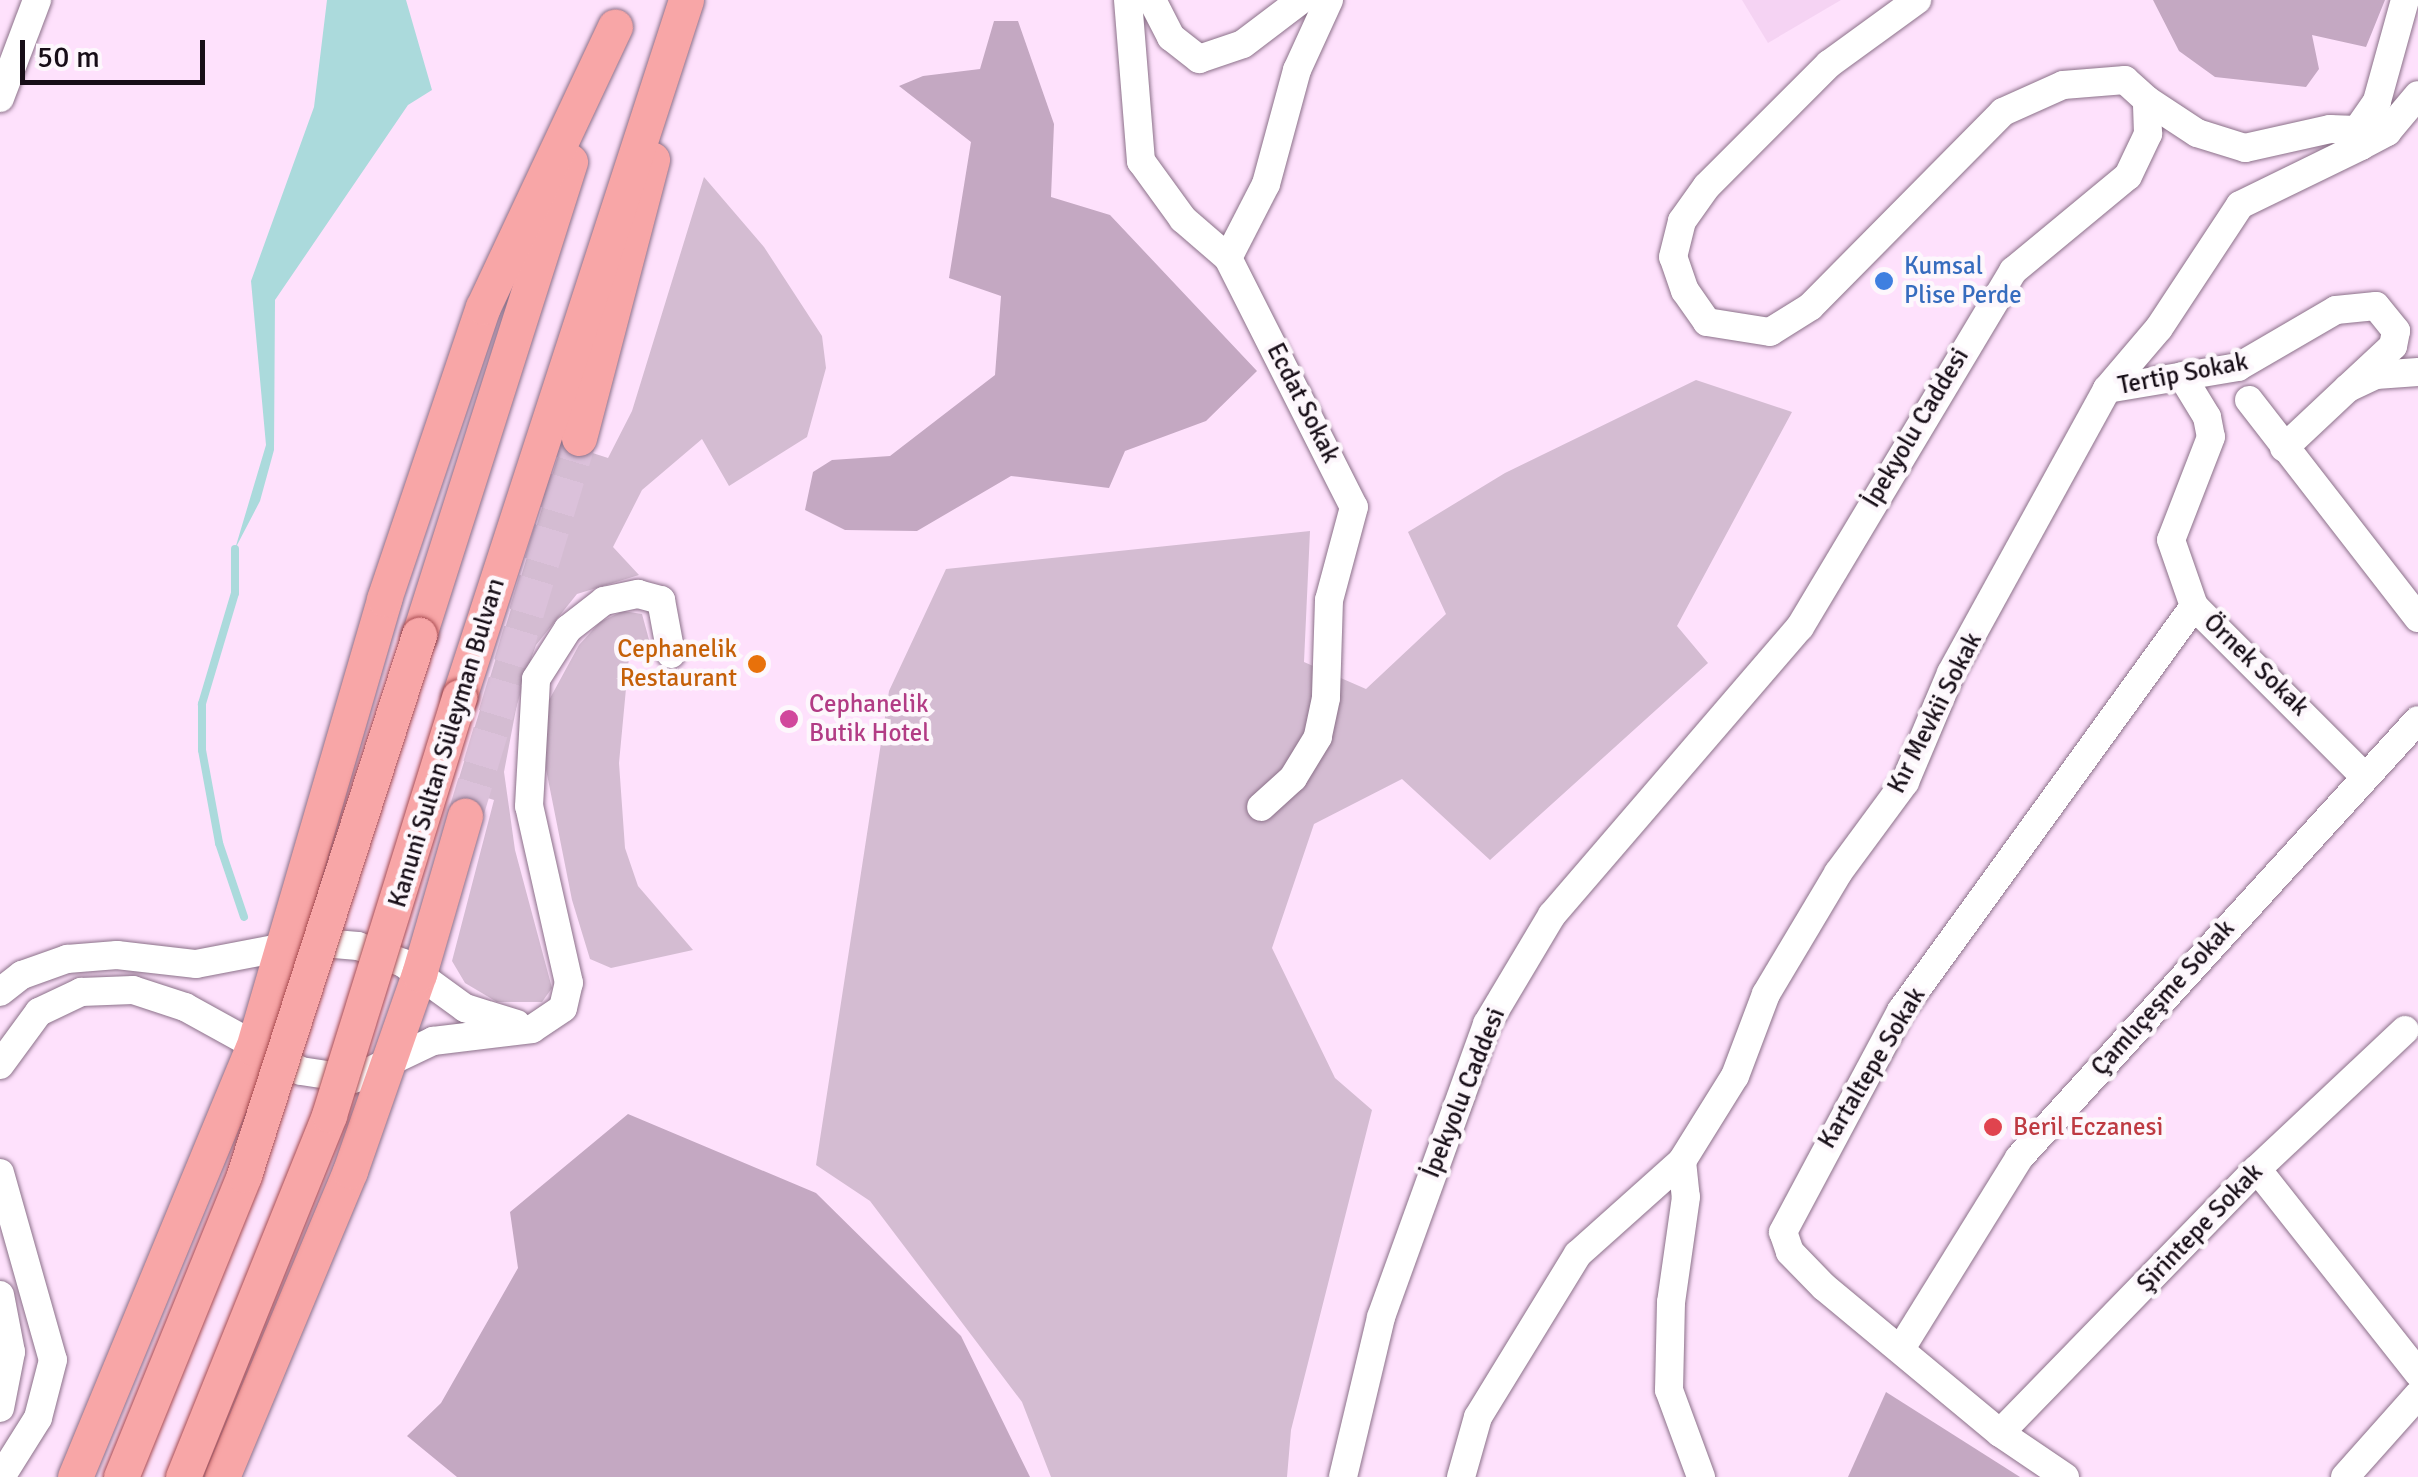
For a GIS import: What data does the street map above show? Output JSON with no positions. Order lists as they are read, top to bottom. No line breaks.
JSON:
{"streets":{"main road":["Kanuni Sultan Süleyman Bulvarı"],"street":["Tertip Sokak","Ecdat Sokak","İpekyolu Caddesi","Örnek Sokak","Kır Mevkii Sokak","Çamlıçeşme Sokak","Kartaltepe Sokak","Şirintepe Sokak"]},"crossings":[["Tertip Sokak","Örnek Sokak"],["Tertip Sokak","Kır Mevkii Sokak"],["Örnek Sokak","Çamlıçeşme Sokak"],["Örnek Sokak","Kartaltepe Sokak"],["Çamlıçeşme Sokak","Kartaltepe Sokak"],["Kartaltepe Sokak","Şirintepe Sokak"]],"places":["Kumsal Plise Perde","Cephanelik Restaurant","Cephanelik Butik Hotel","Beril Eczanesi"],"scale_bar":"50 m"}
